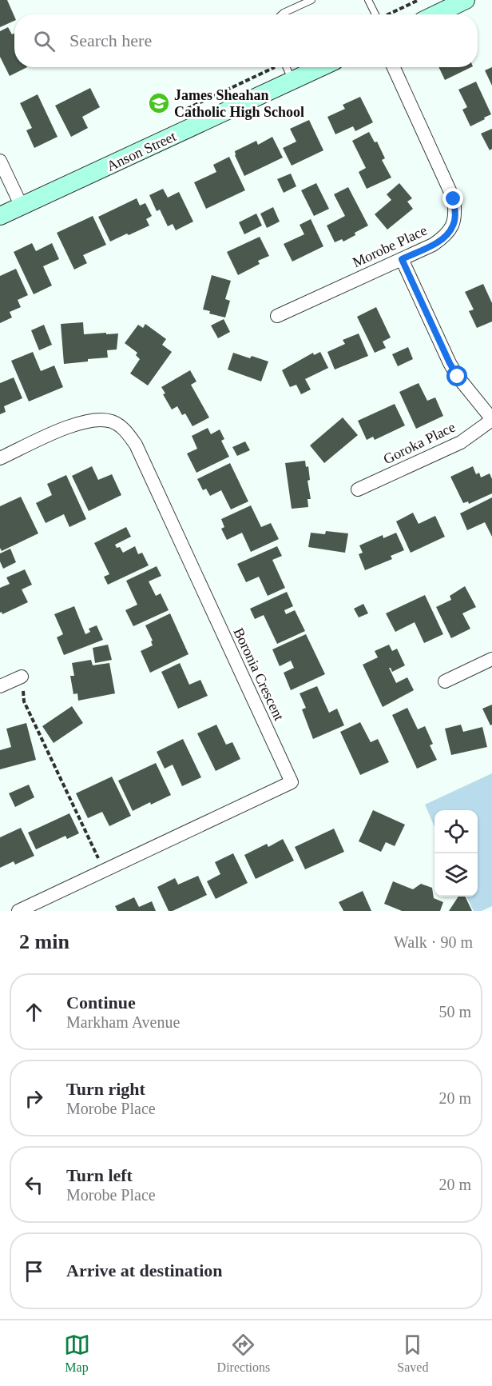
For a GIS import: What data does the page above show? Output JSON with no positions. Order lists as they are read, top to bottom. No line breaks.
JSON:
{"streets":{"street":["Anson Street","Morobe Place","Goroka Place","Boronia Crescent"]},"places":{"school or university":["James Sheahan Catholic High School"]},"page":{"search":"Search here","heading":["2 min","Walk · 90 m"],"list":[["Continue","Markham Avenue","50 m"],["Turn right","Morobe Place","20 m"],["Turn left","Morobe Place","20 m"],"Arrive at destination"],"nav":["Map","Directions","Saved"]}}
